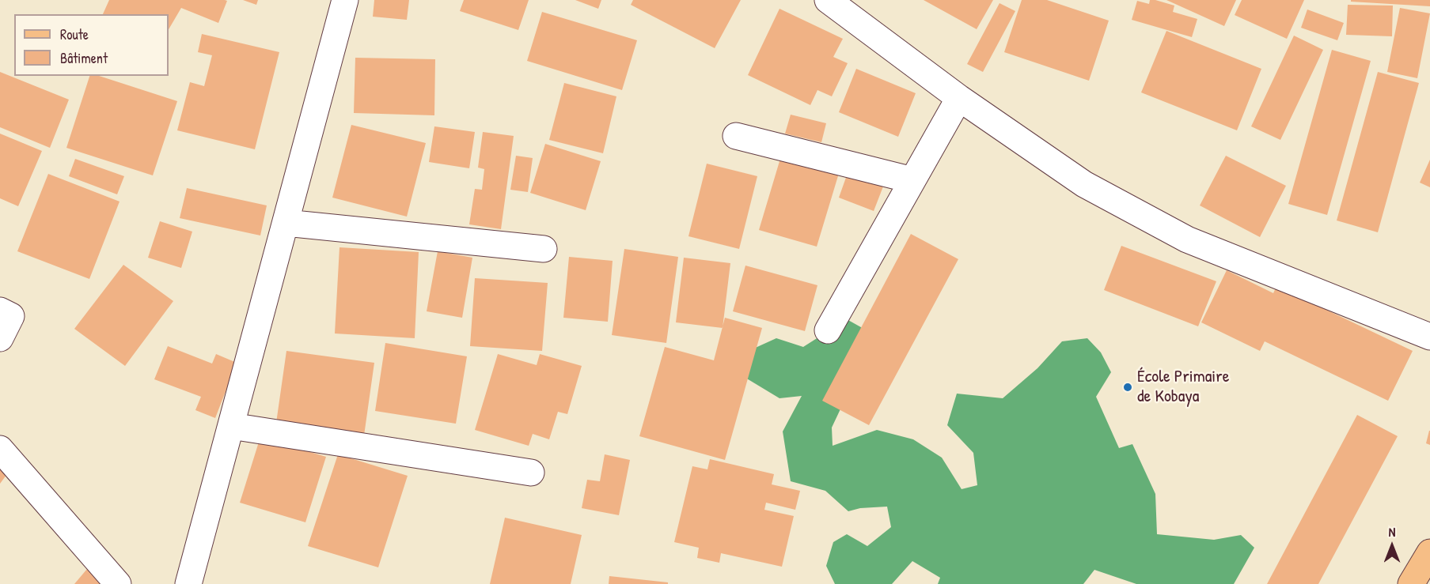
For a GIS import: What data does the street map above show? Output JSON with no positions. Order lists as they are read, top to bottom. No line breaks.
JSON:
{"places":["École Primaire de Kobaya"],"legend":["Route","Bâtiment"],"north":"top"}
